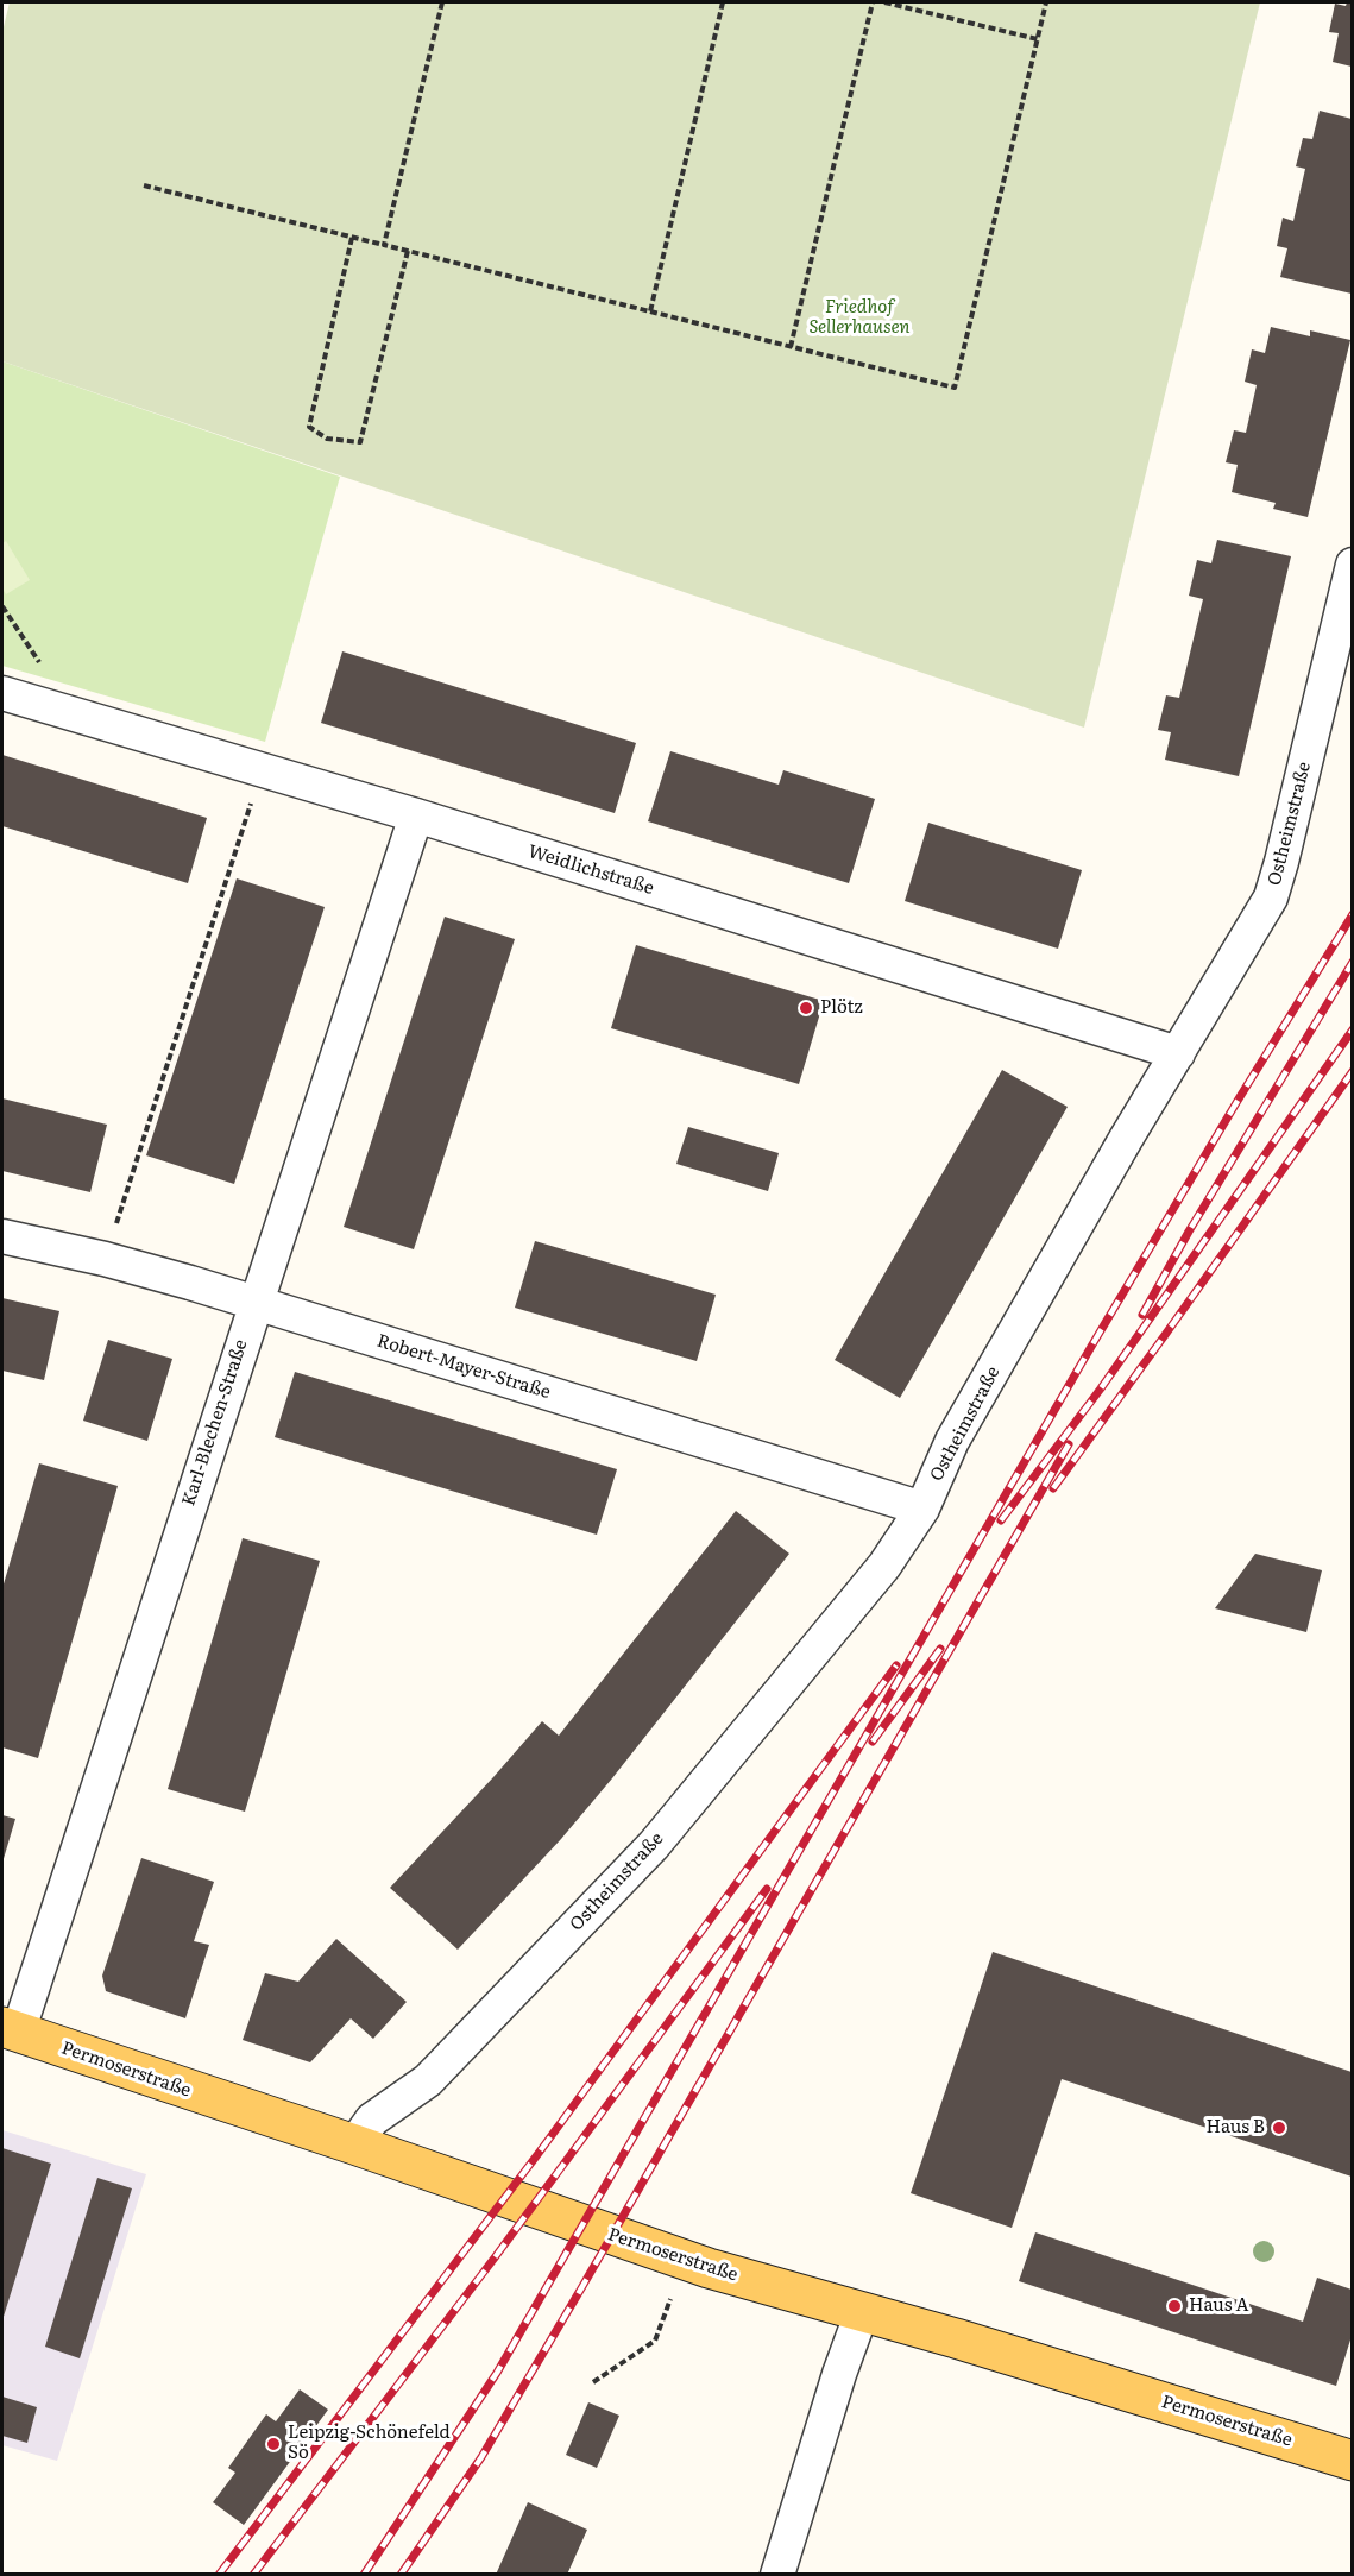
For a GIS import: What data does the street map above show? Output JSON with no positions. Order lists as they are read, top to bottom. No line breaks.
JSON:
{"streets":{"main road":["Permoserstraße"],"street":["Ostheimstraße","Weidlichstraße","Robert-Mayer-Straße","Karl-Blechen-Straße"]},"crossings":[["Ostheimstraße","Weidlichstraße"],["Ostheimstraße","Robert-Mayer-Straße"],["Ostheimstraße","Permoserstraße"],["Weidlichstraße","Karl-Blechen-Straße"],["Robert-Mayer-Straße","Karl-Blechen-Straße"],["Karl-Blechen-Straße","Permoserstraße"]],"parks":["Friedhof Sellerhausen"],"places":["Plötz","Haus B","Haus A","Leipzig-Schönefeld Sö"]}
